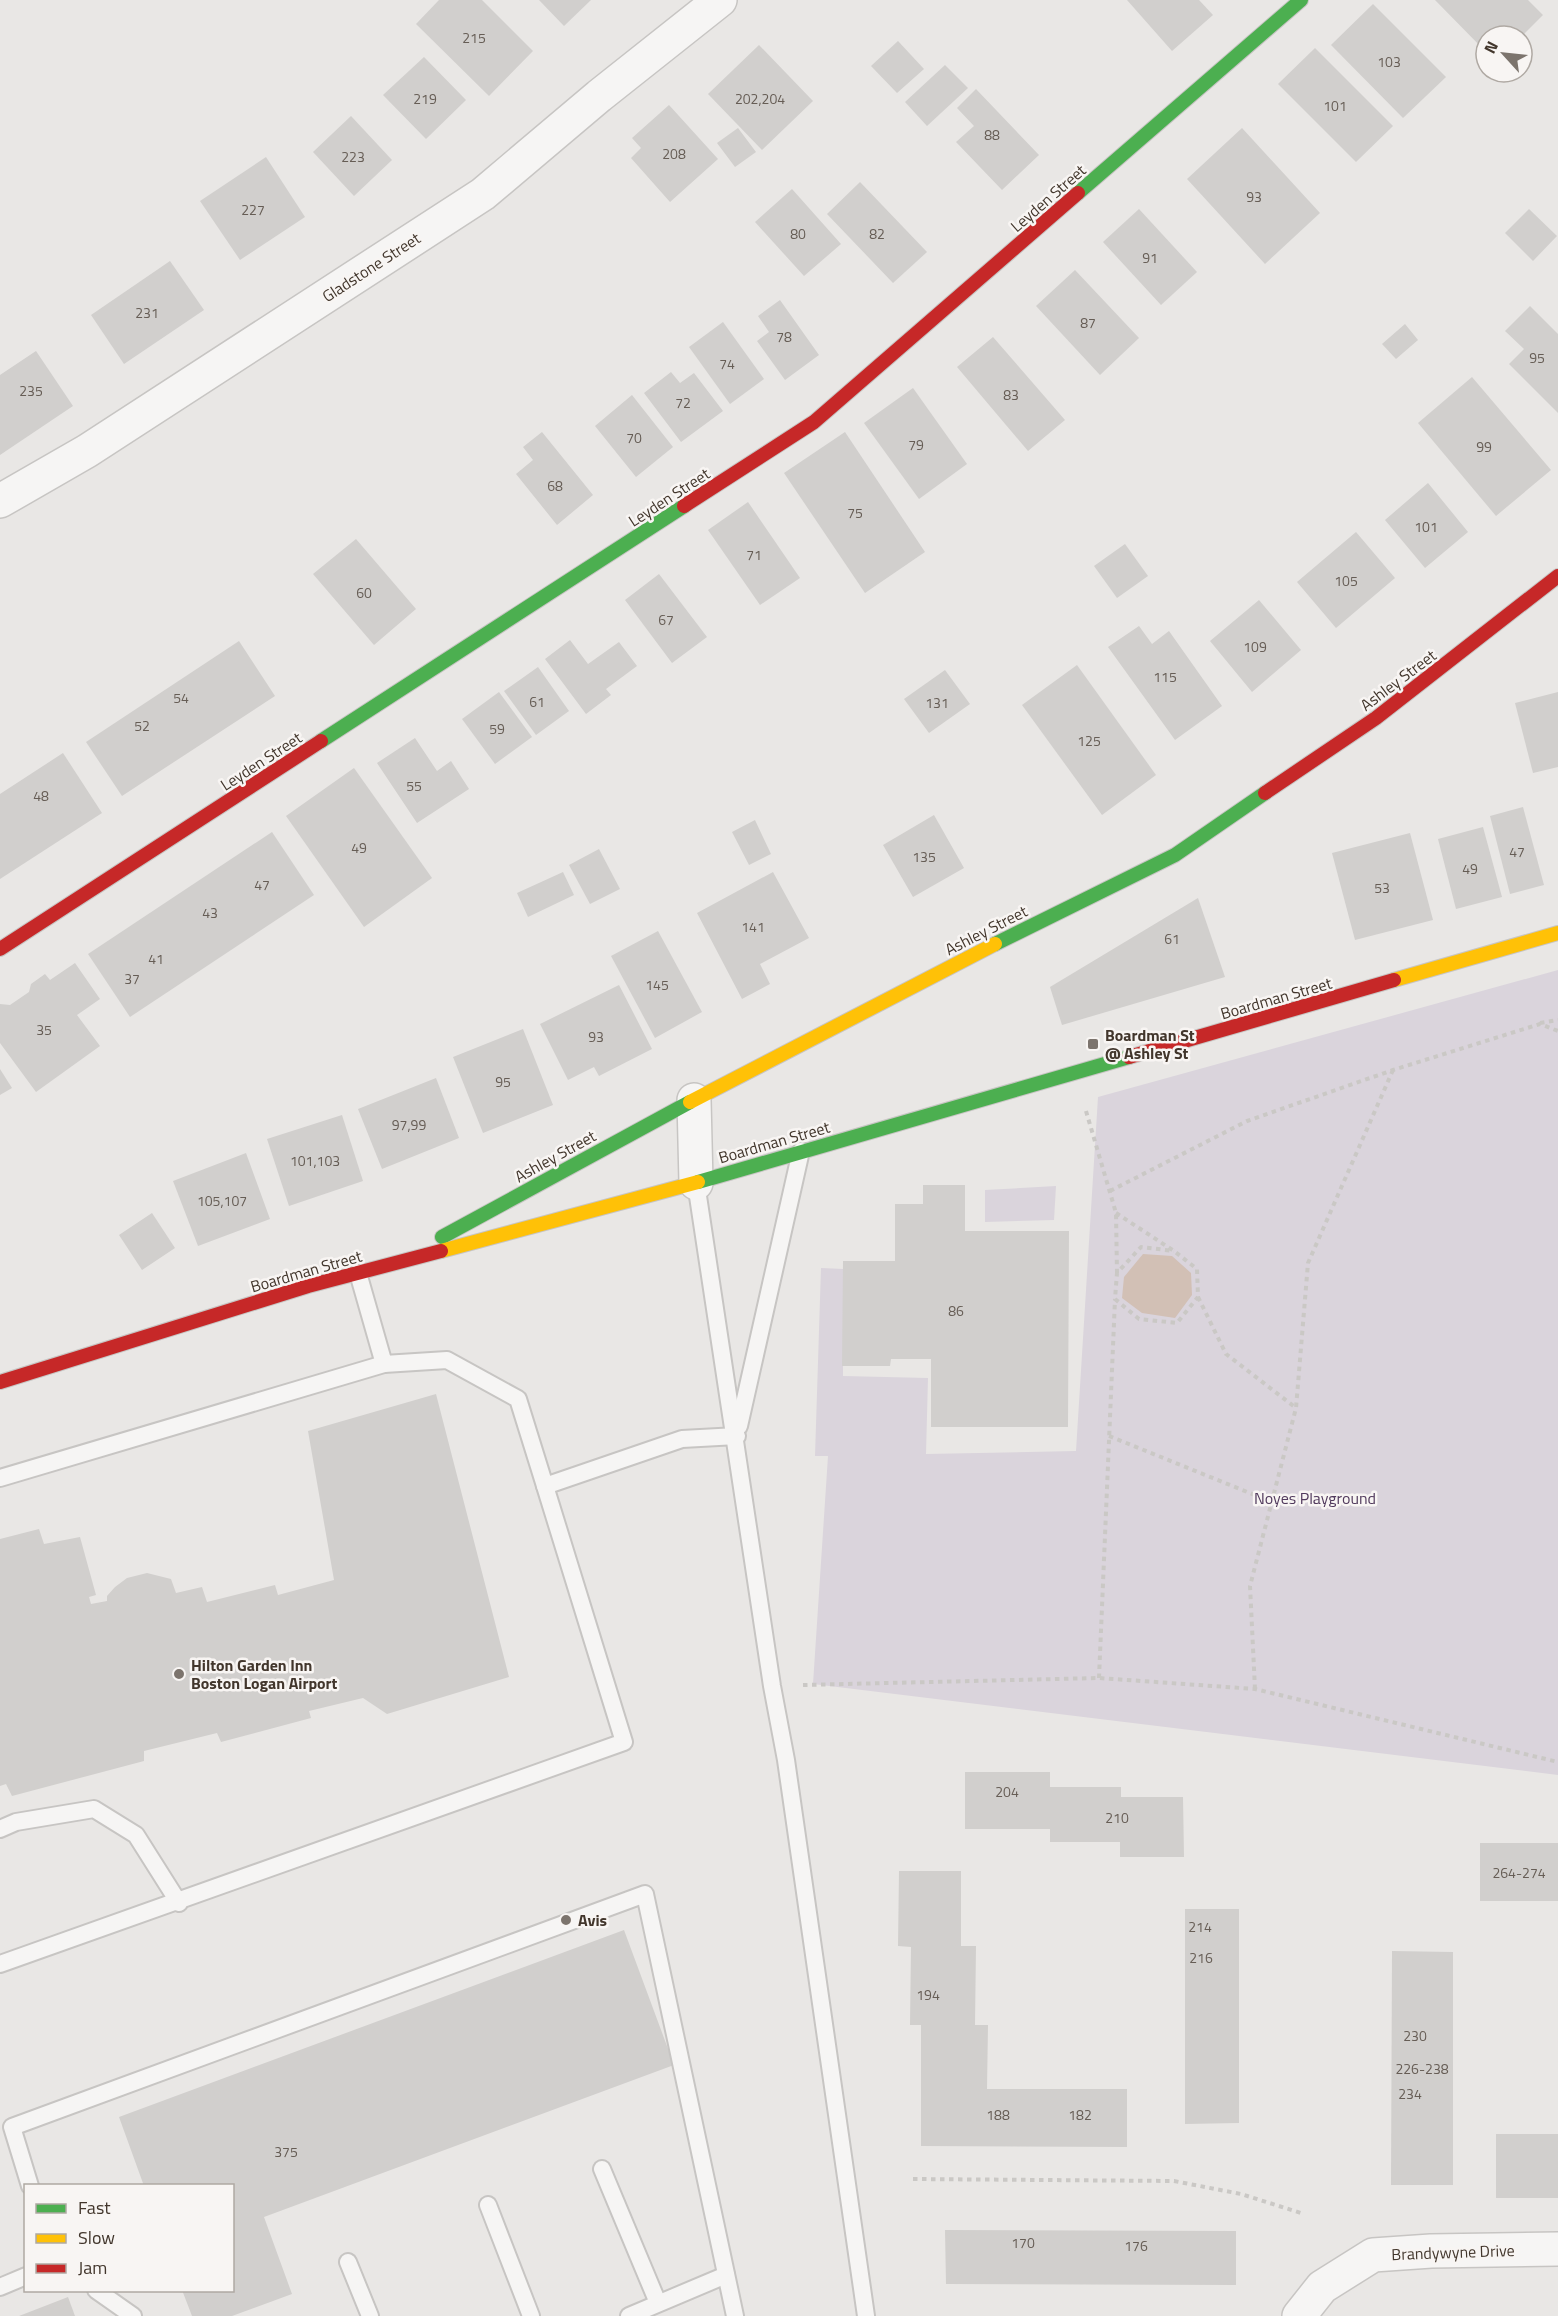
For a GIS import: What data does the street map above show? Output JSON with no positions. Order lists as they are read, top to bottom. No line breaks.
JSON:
{"streets":{"street":["Leyden Street","Gladstone Street","Ashley Street","Boardman Street","Brandywyne Drive"]},"crossings":[["Ashley Street","Boardman Street"]],"parks":["Noyes Playground"],"places":{"transit":["Boardman St @ Ashley St"],"other":["Hilton Garden Inn Boston Logan Airport","Avis"]},"house_numbers":["215","103","219","202,204","101","88","208","223","93","227","80","82","91","231","87","78","95","74","235","83","72","70","79","99","68","75","101","71","105","60","67","109","115","54","61","131","52","59","125","55","48","49","47","135","49","47","53","43","141","61","41","37","145","35","93","95","97,99","101,103","105,107","86","204","210","264-274","214","216","194","230","226-238","234","188","182","375","170","176"],"legend":["Fast","Slow","Jam"],"north":"top left"}
